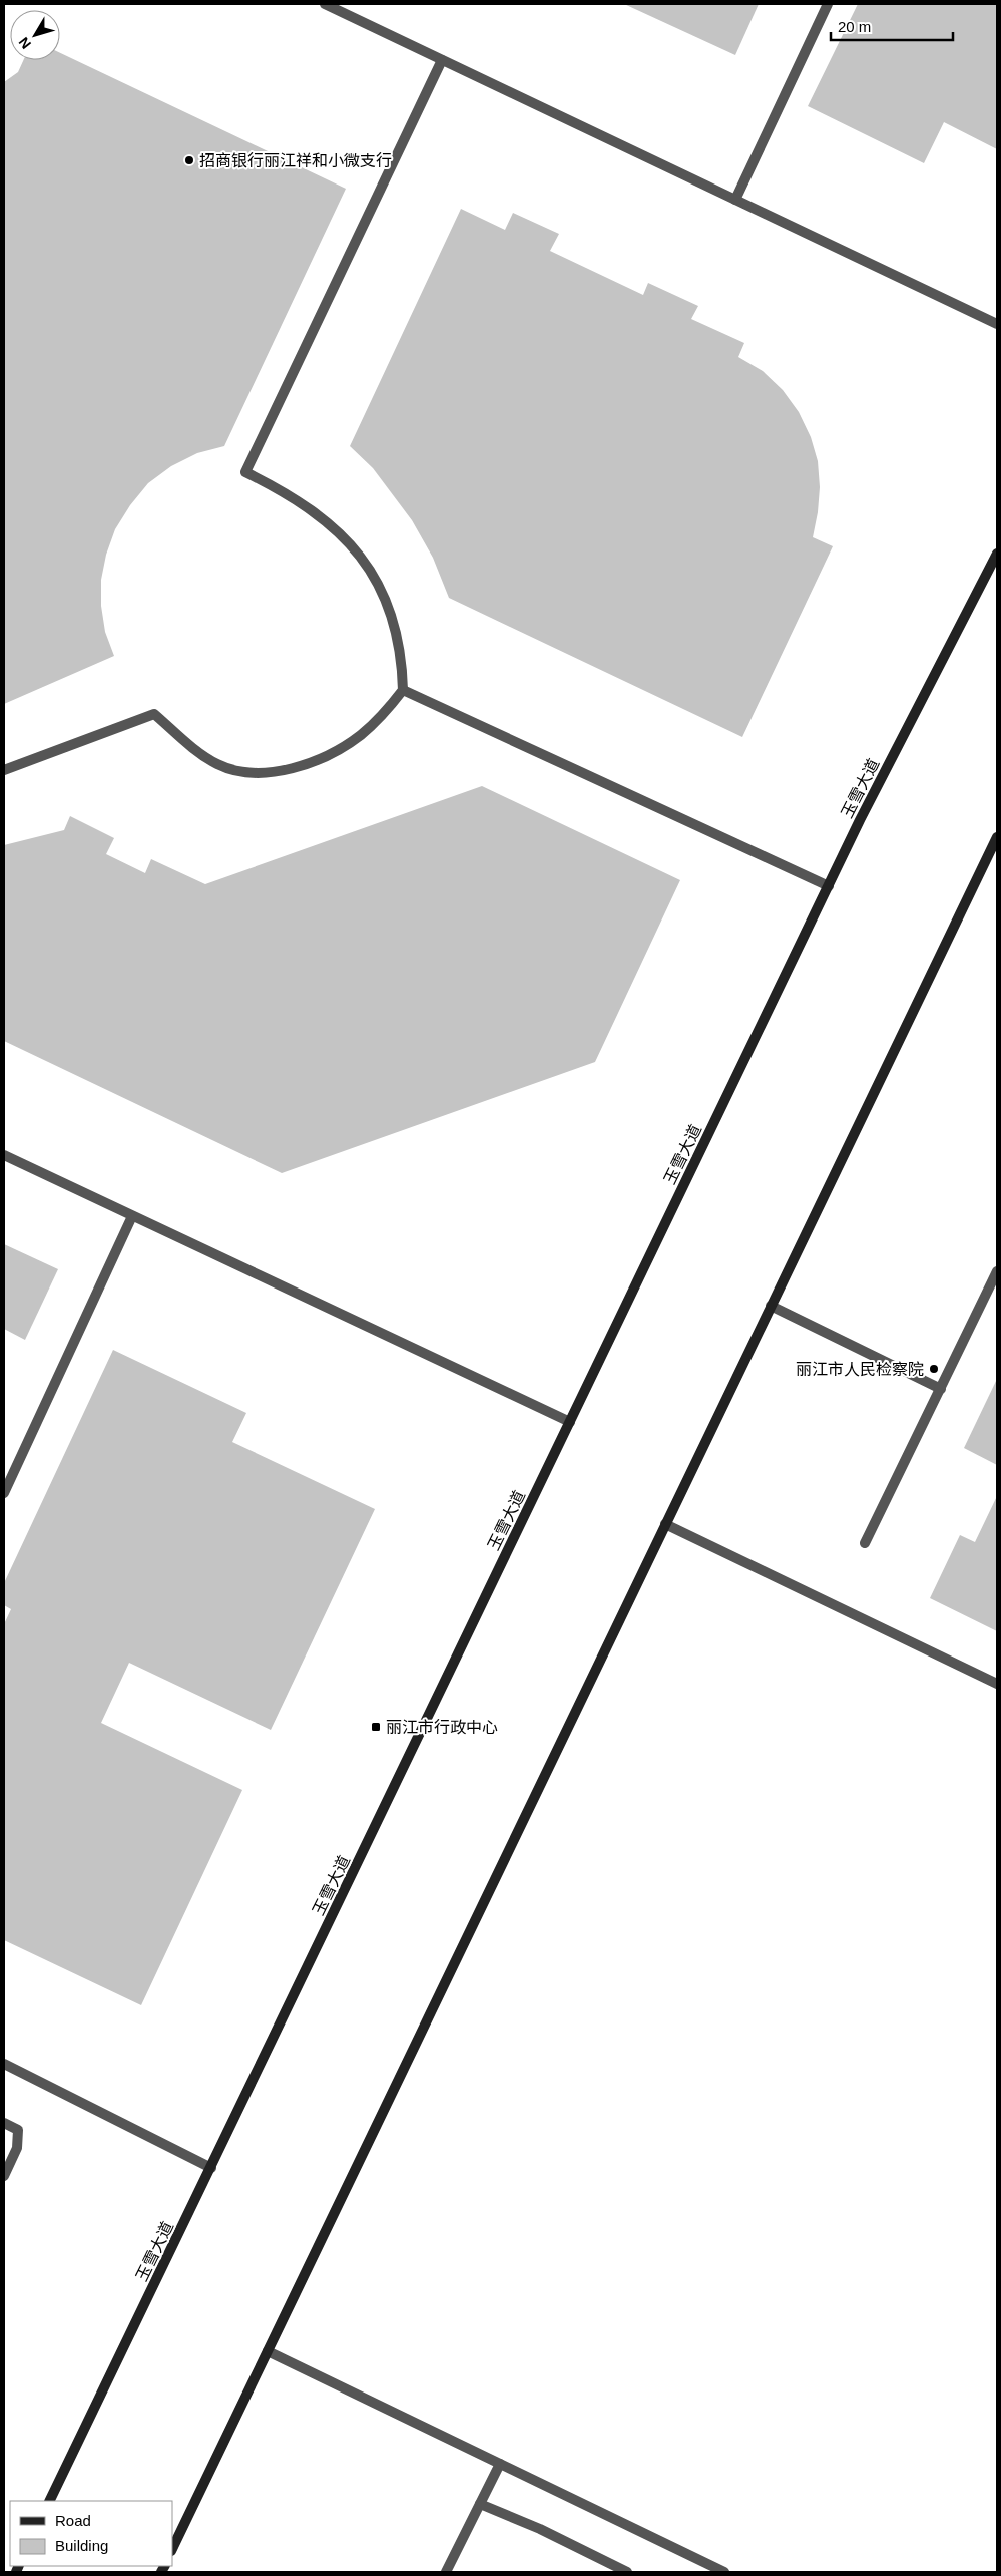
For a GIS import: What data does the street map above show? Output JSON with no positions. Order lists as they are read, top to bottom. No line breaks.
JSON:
{"streets":{"main road":["玉雪大道"]},"places":{"other":["招商银行丽江祥和小微支行","丽江市人民检察院"],"transit":["丽江市行政中心"]},"legend":["Road","Building"],"scale_bar":"20 m","north":"bottom left"}
